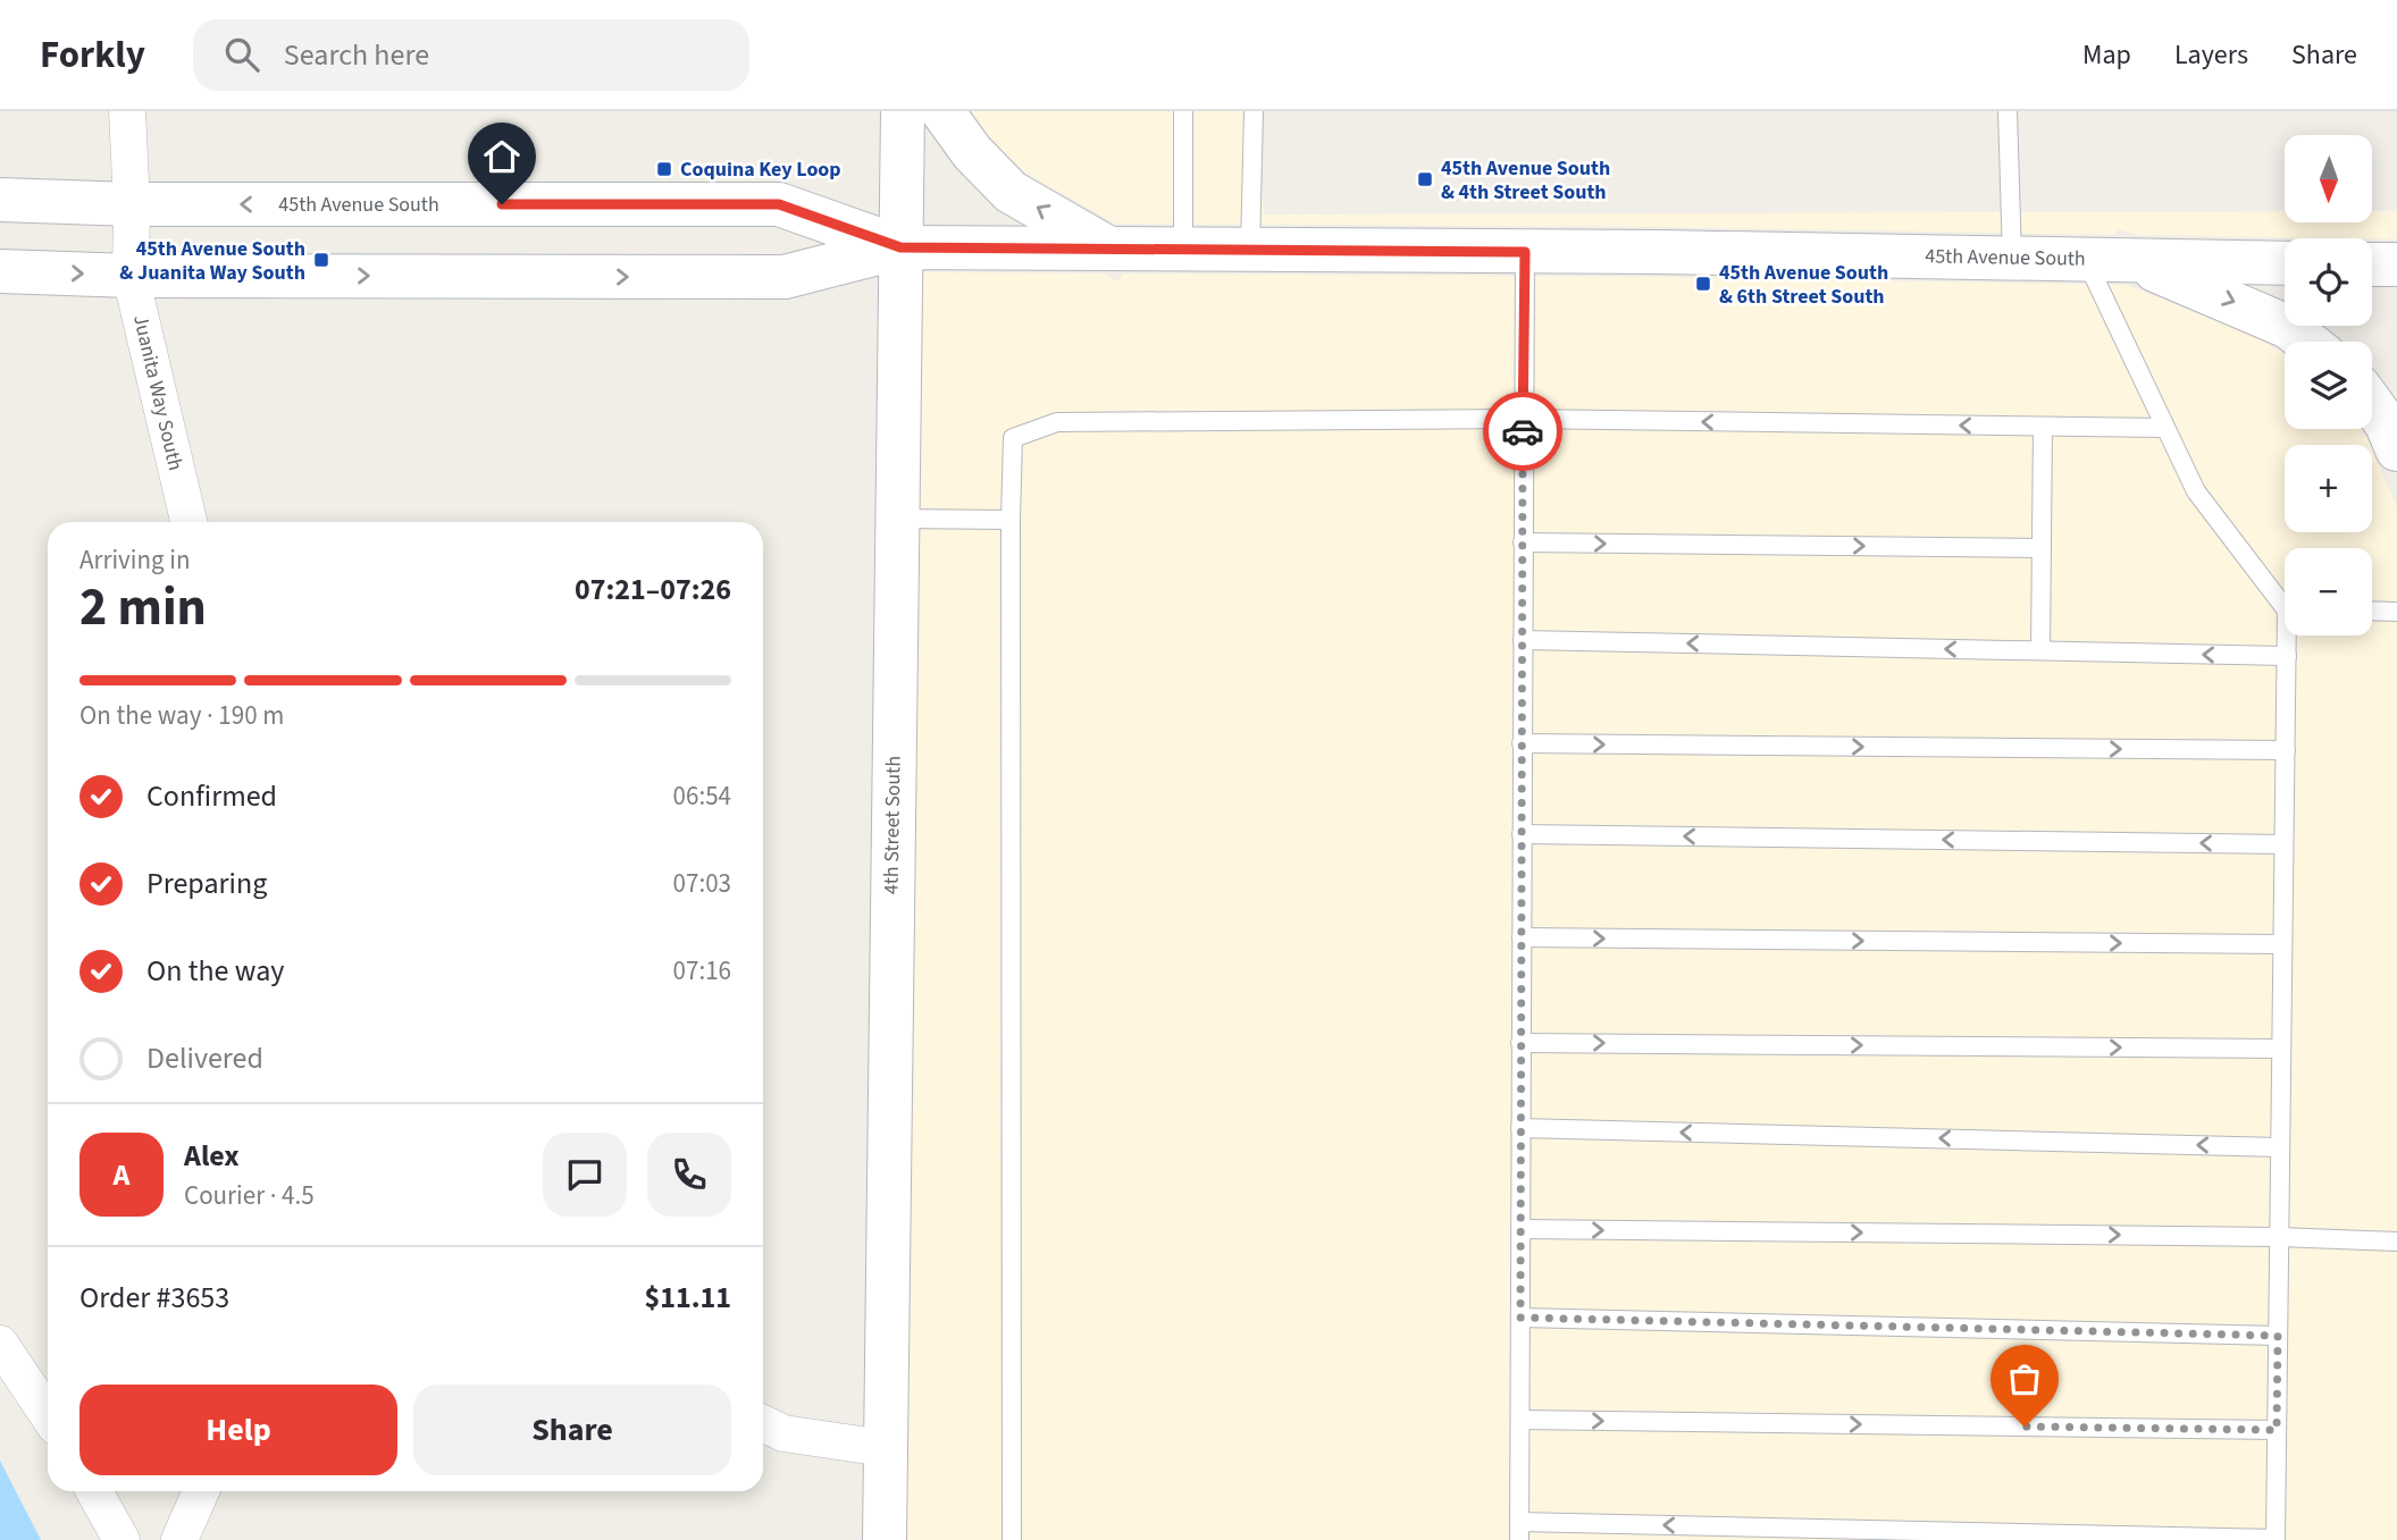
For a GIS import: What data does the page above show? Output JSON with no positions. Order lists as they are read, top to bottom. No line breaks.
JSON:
{"streets":{"street":["45th Avenue South","Juanita Way South","4th Street South"]},"crossings":[["45th Avenue South","Juanita Way South"],["45th Avenue South","4th Street South"]],"places":{"transit":["Coquina Key Loop","45th Avenue South & 4th Street South","45th Avenue South & Juanita Way South","45th Avenue South & 6th Street South"]},"north":"bottom","page":{"header":"Forkly","search":"Search here","nav":["Map","Layers","Share"],"map_buttons":["+","−"],"heading":["2 min","Arriving in","07:21–07:26"],"panel":["Alex","Courier · 4.5","Order #3653","$11.11"],"bar":"On the way · 190 m","list":[["Confirmed","06:54"],["Preparing","07:03"],["On the way","07:16"],"Delivered"],"round":"A","buttons":["Help","Share"]}}
